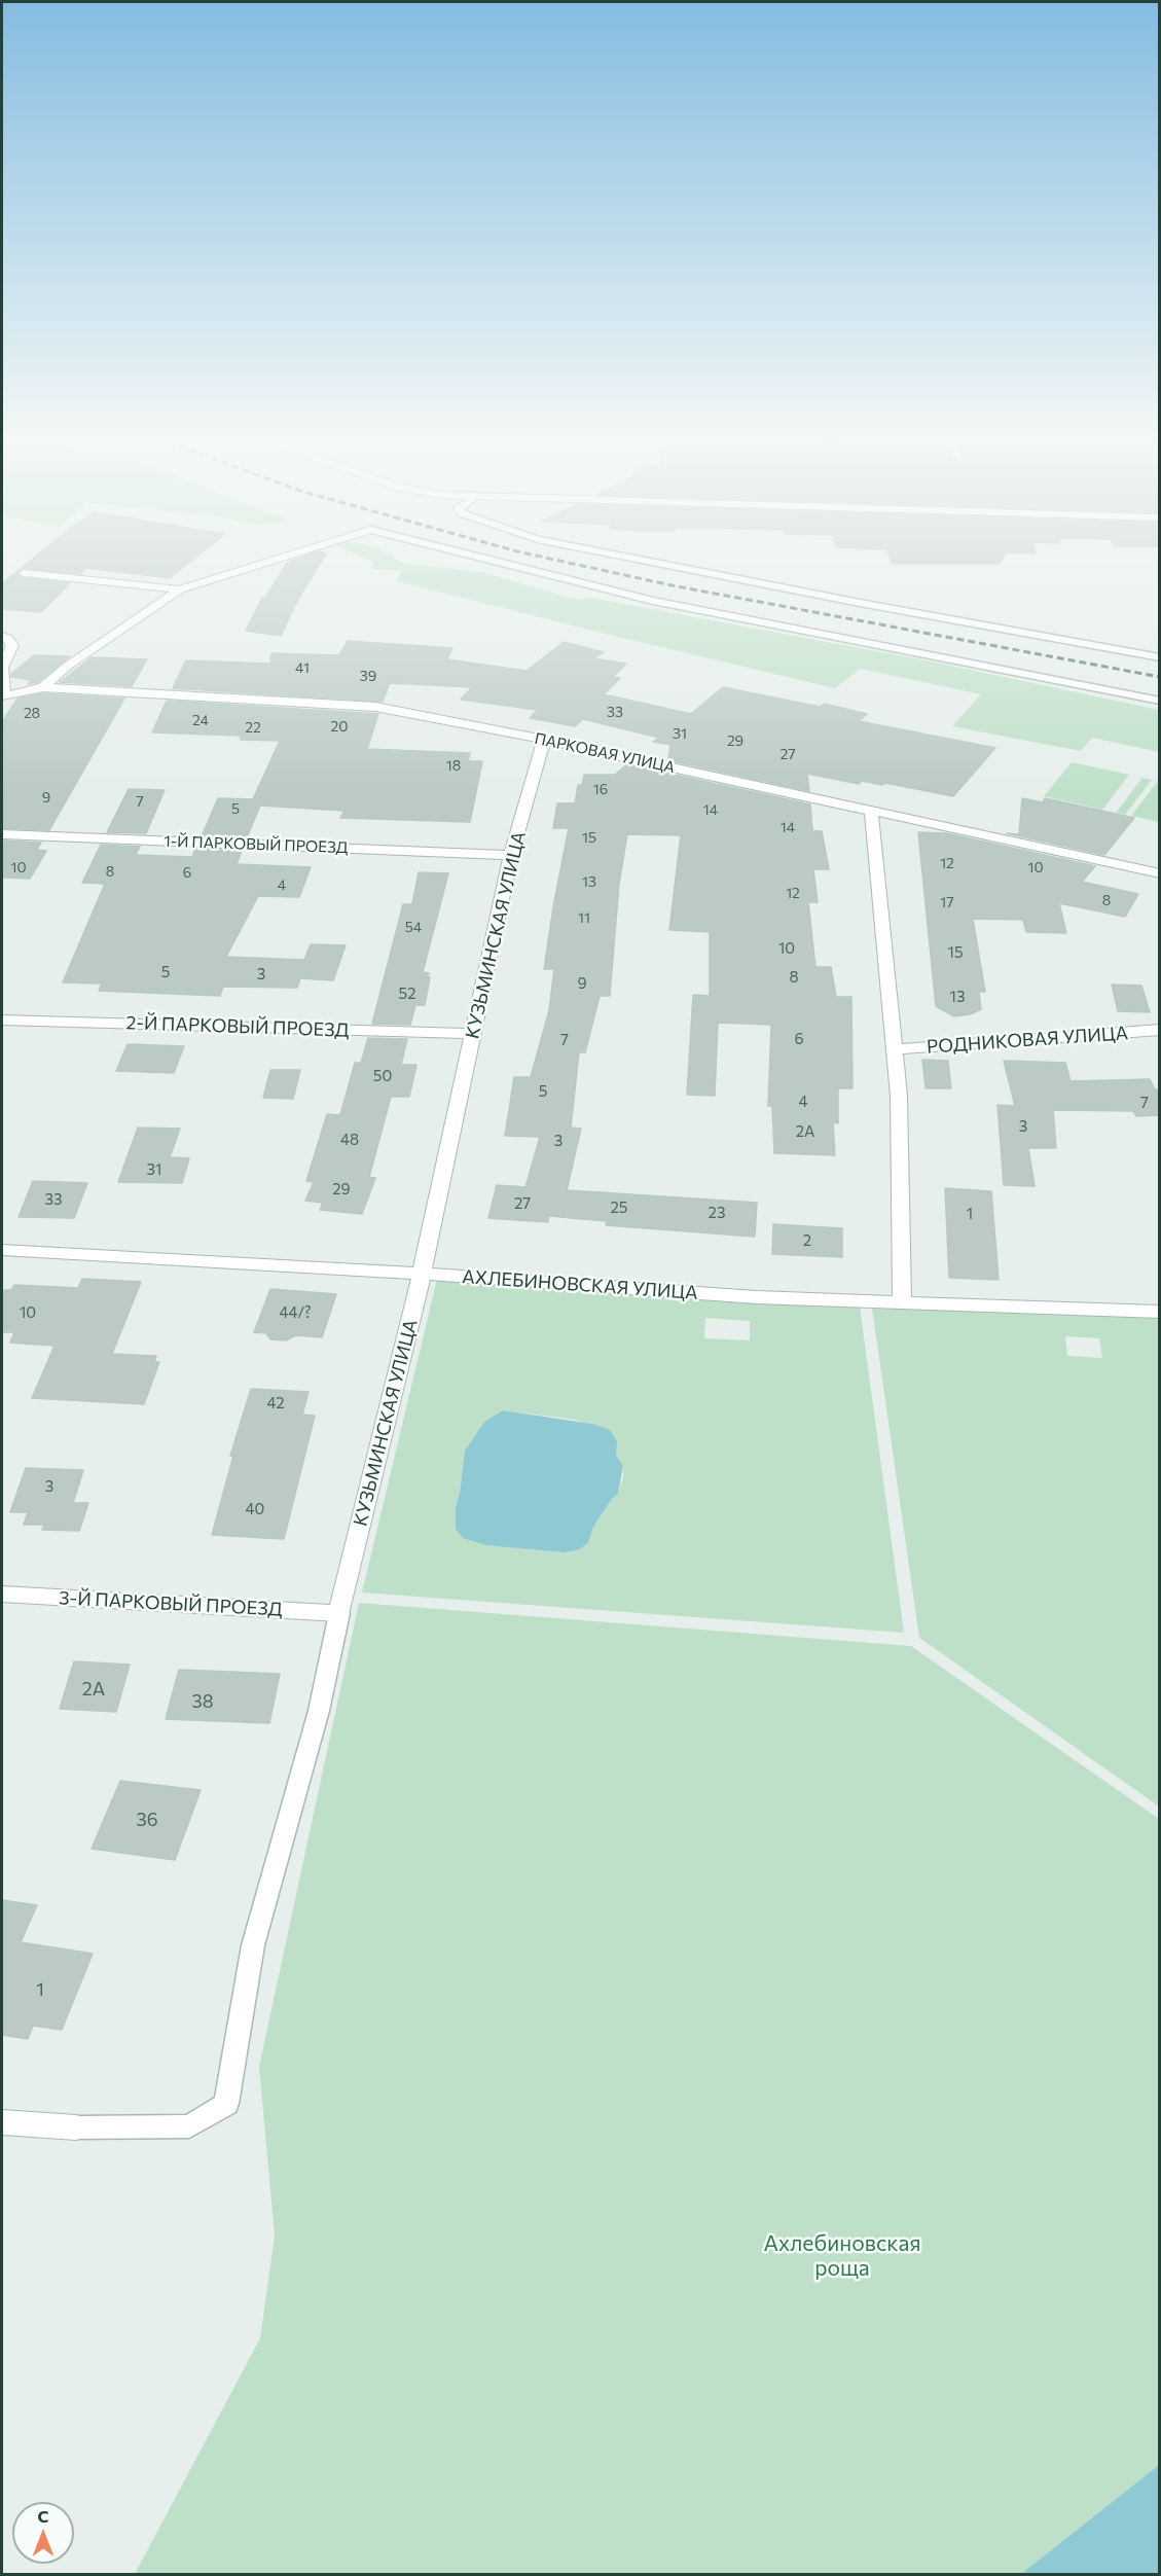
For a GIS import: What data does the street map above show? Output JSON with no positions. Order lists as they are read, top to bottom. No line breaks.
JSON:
{"streets":{"street":["ПАРКОВАЯ УЛИЦА","1-Й ПАРКОВЫЙ ПРОЕЗД","КУЗЬМИНСКАЯ УЛИЦА","2-Й ПАРКОВЫЙ ПРОЕЗД","РОДНИКОВАЯ УЛИЦА","АХЛЕБИНОВСКАЯ УЛИЦА","3-Й ПАРКОВЫЙ ПРОЕЗД"]},"crossings":[["ПАРКОВАЯ УЛИЦА","КУЗЬМИНСКАЯ УЛИЦА"],["1-Й ПАРКОВЫЙ ПРОЕЗД","КУЗЬМИНСКАЯ УЛИЦА"],["КУЗЬМИНСКАЯ УЛИЦА","2-Й ПАРКОВЫЙ ПРОЕЗД"],["КУЗЬМИНСКАЯ УЛИЦА","АХЛЕБИНОВСКАЯ УЛИЦА"],["КУЗЬМИНСКАЯ УЛИЦА","3-Й ПАРКОВЫЙ ПРОЕЗД"]],"parks":["Ахлебиновская роща"],"house_numbers":["41","39","33","28","24","20","22","31","29","27","18","16","9","7","5","14","14","15","12","10","10","8","6","13","4","12","8","17","11","54","10","15","5","3","8","9","52","13","6","7","50","5","4","7","3","2А","48","3","31","29","33","27","25","23","1","2","10","44/?","42","3","40","2А","38","36","1"],"north":"top"}
